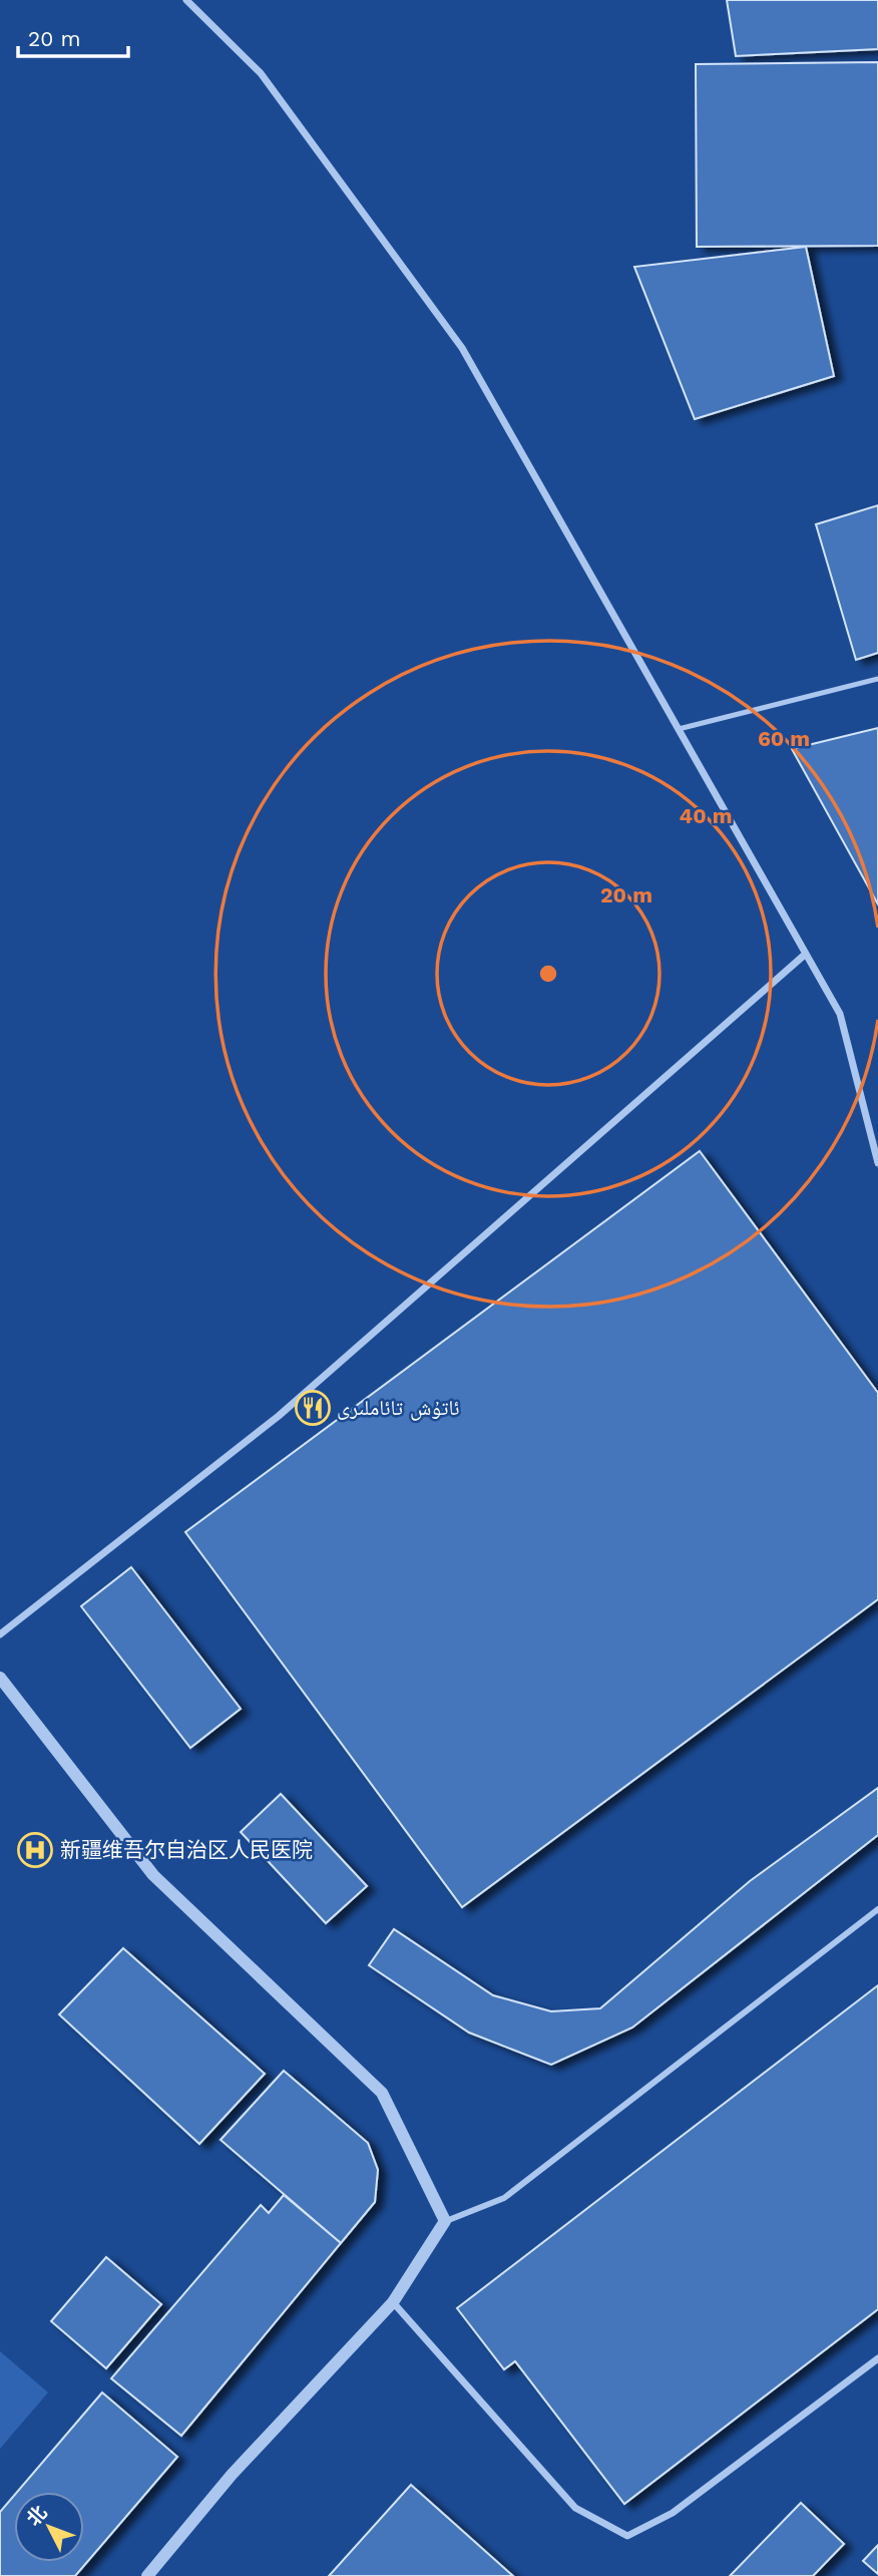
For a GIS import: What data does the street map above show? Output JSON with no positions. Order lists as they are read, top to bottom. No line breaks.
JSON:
{"places":{"restaurant":["ئاتۇش تائاملىرى"],"hospital":["新疆维吾尔自治区人民医院"]},"scale_bar":"20 m","north":"top left","rings":["60 m","40 m","20 m"]}
